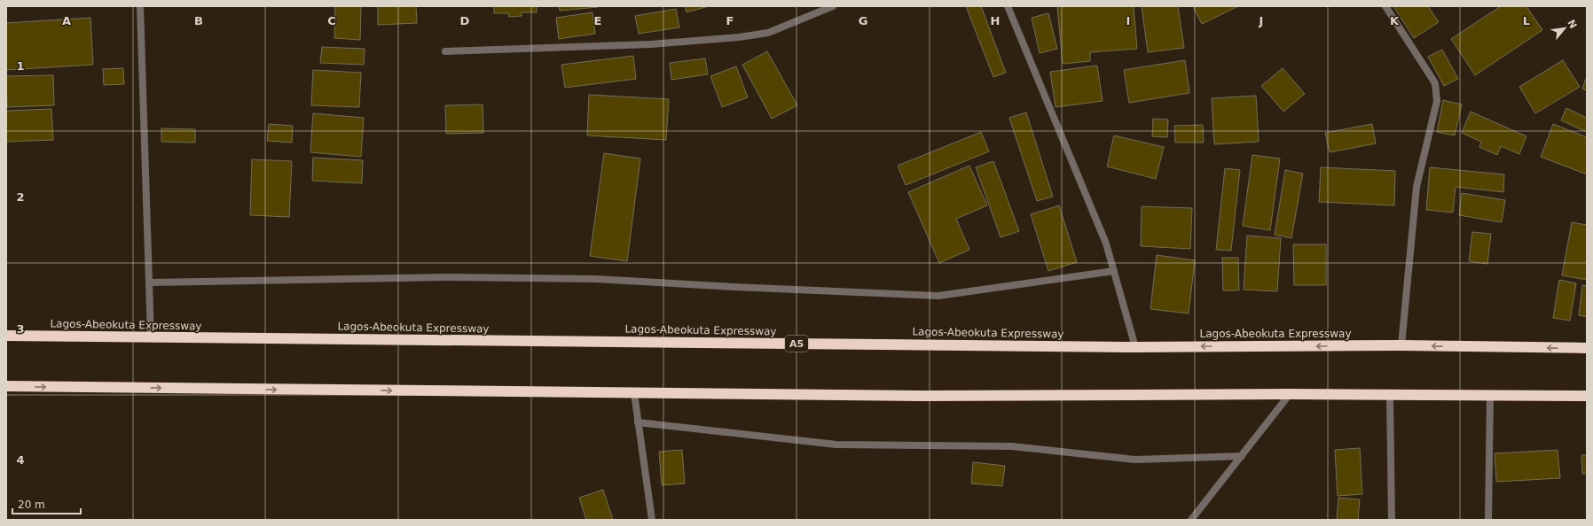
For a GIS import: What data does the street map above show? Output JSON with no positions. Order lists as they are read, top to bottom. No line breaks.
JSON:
{"streets":{"highway":["Lagos-Abeokuta Expressway","A5"]},"scale_bar":"20 m","north":"top right","grid":{"columns":["A","B","C","D","E","F","G","H","I","J","K","L"],"rows":["1","2","3","4"]}}
